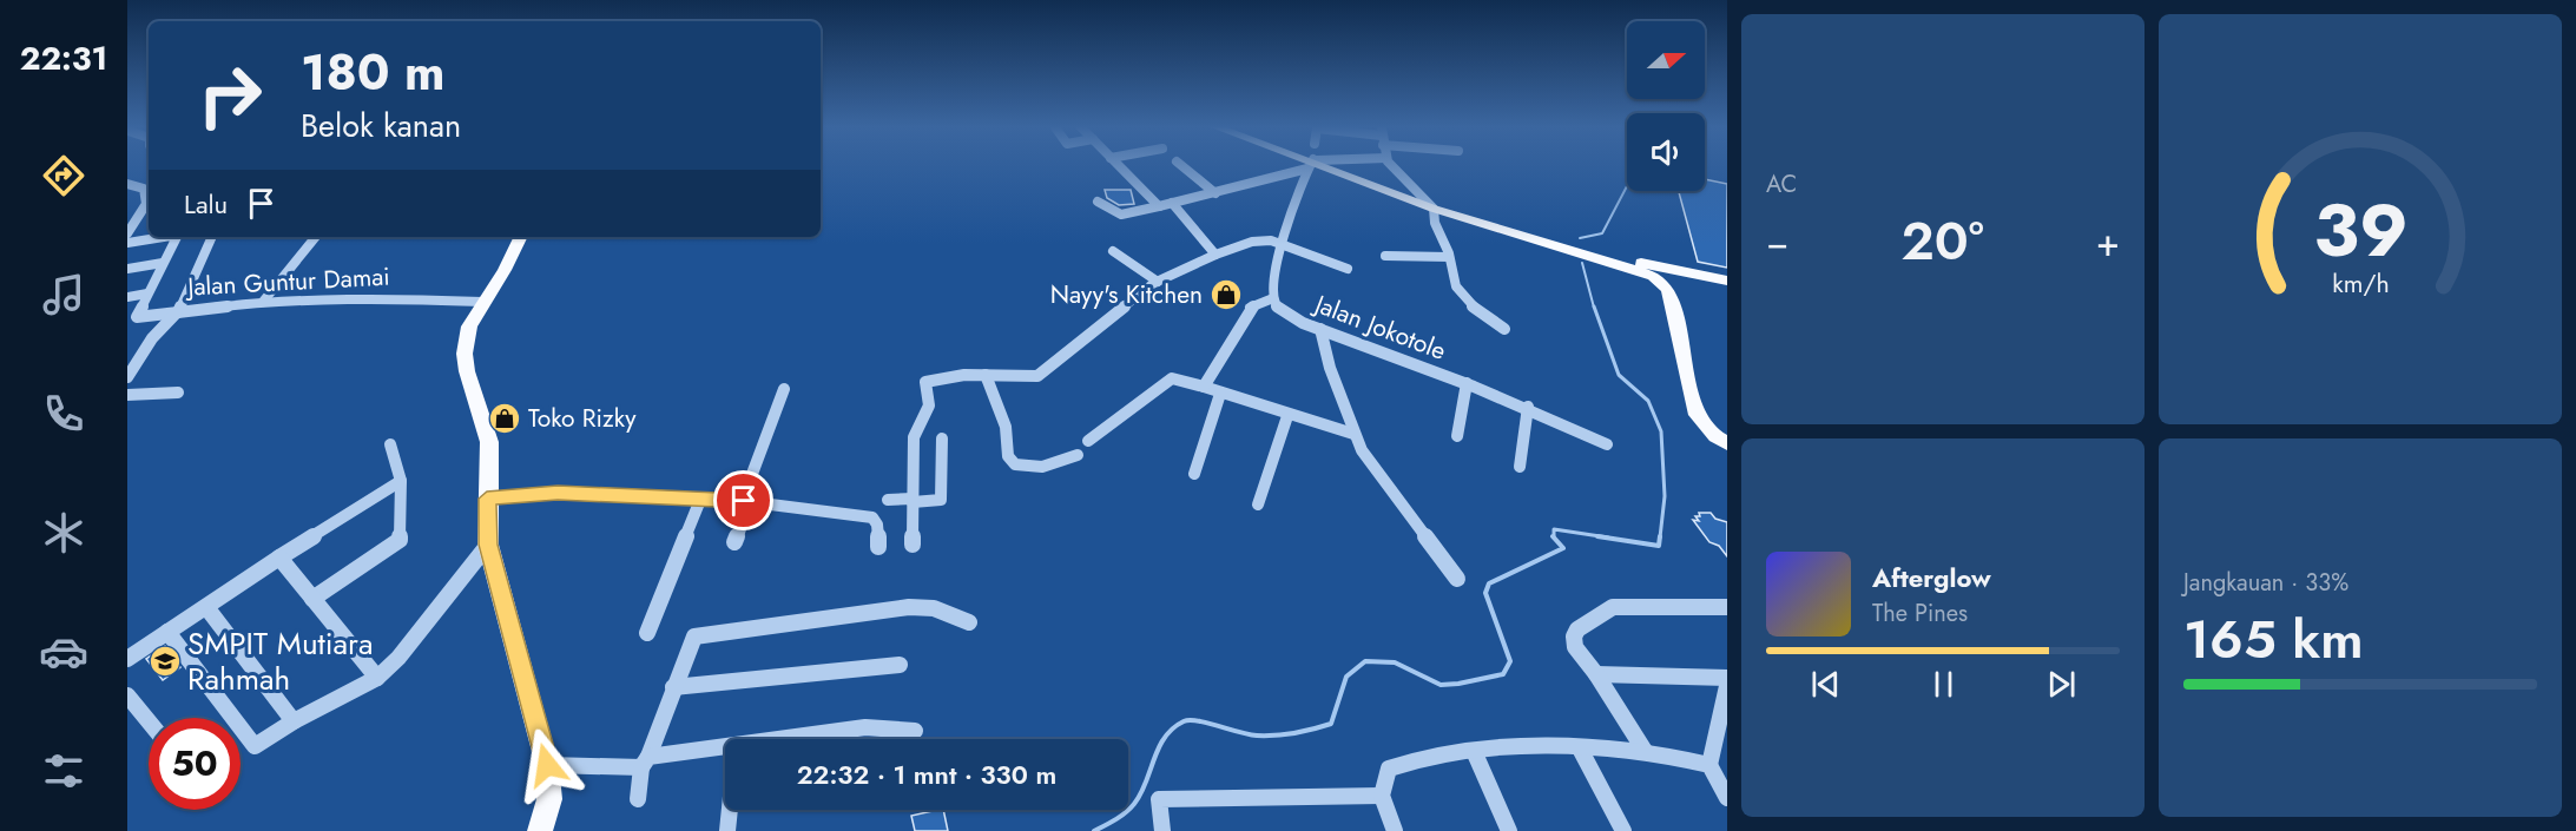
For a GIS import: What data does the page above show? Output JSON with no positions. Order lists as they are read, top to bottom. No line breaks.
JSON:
{"streets":{"street":["Jalan Guntur Damai","Jalan Jokotole"]},"places":{"shop":["Nayy's Kitchen","Toko Rizky"],"school or university":["SMPIT Mutiara Rahmah"]},"north":"right","page":{"tabs":"22:31","tile":["AC",["Jangkauan · 33%","165 km"]],"turn":["180 m","Belok kanan"],"then":"Lalu","heat":["−","20°","+"],"song":["Afterglow","The Pines"],"limit":"50","trip":"22:32 · 1 mnt · 330 m","gauge":["39","km/h"]}}
